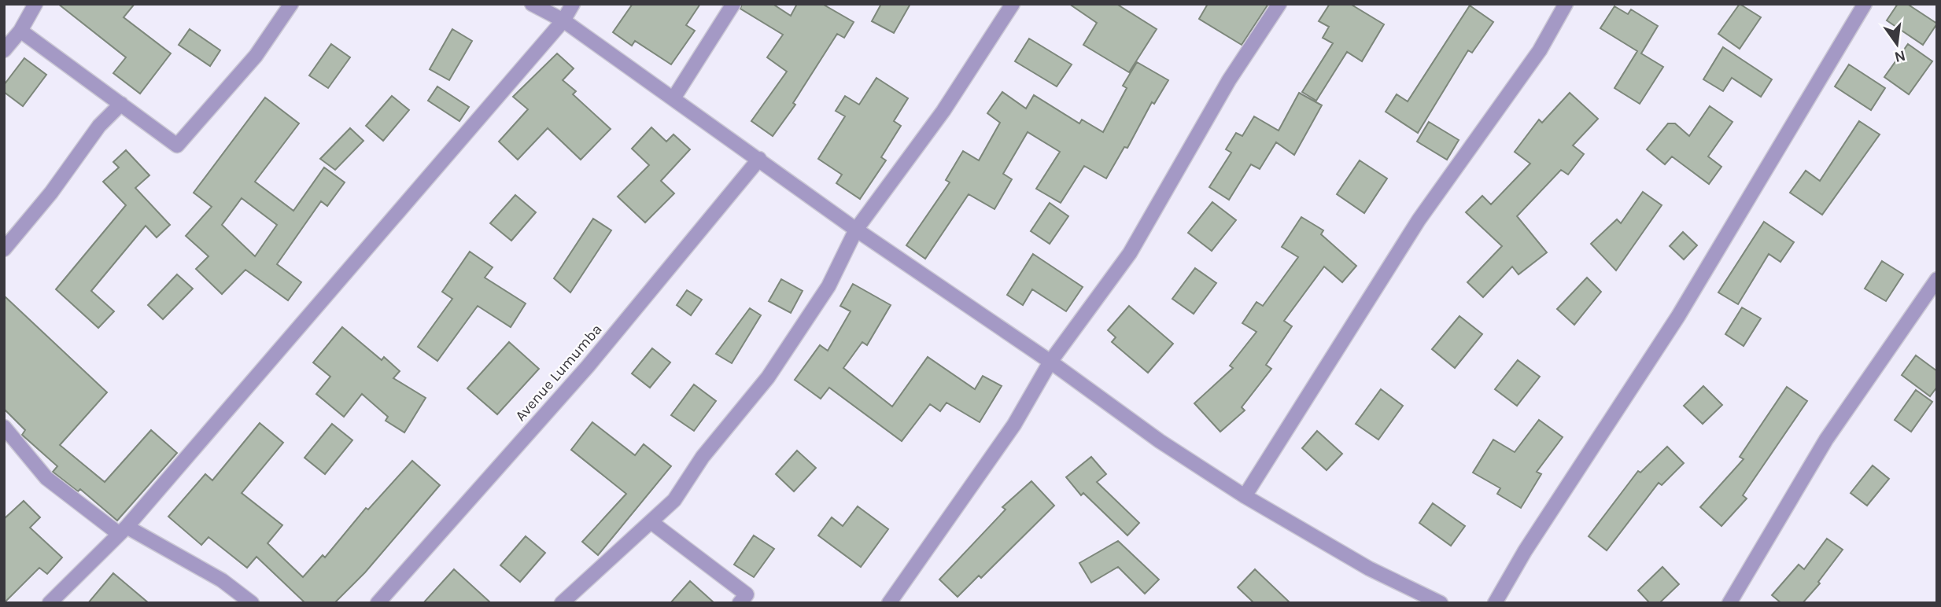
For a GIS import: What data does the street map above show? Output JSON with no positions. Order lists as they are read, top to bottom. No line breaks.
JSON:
{"streets":{"street":["Avenue Lumumba"]},"north":"bottom"}
